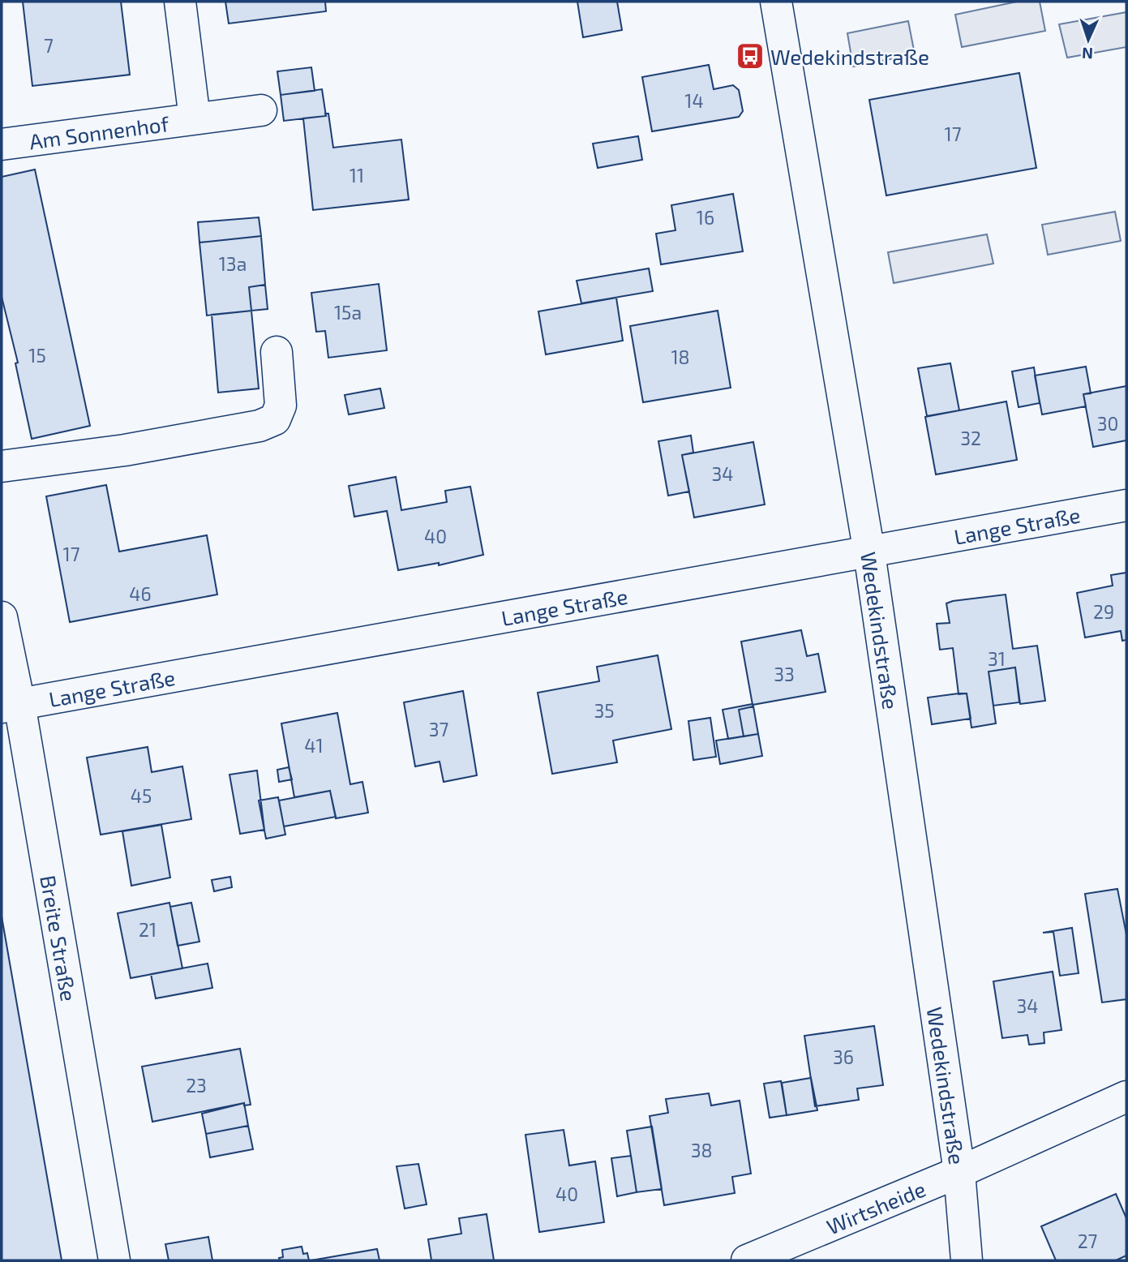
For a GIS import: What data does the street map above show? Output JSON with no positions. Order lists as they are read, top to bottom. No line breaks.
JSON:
{"streets":{"street":["Am Sonnenhof","Lange Straße","Wedekindstraße","Breite Straße","Wirtsheide"]},"crossings":[["Lange Straße","Wedekindstraße"],["Lange Straße","Breite Straße"],["Wedekindstraße","Wirtsheide"]],"places":{"bus stop":["Wedekindstraße"]},"house_numbers":["7","14","17","11","16","13a","15a","15","18","30","32","34","40","17","46","29","31","33","35","37","41","45","21","34","36","23","38","40","27"],"north":"bottom"}
